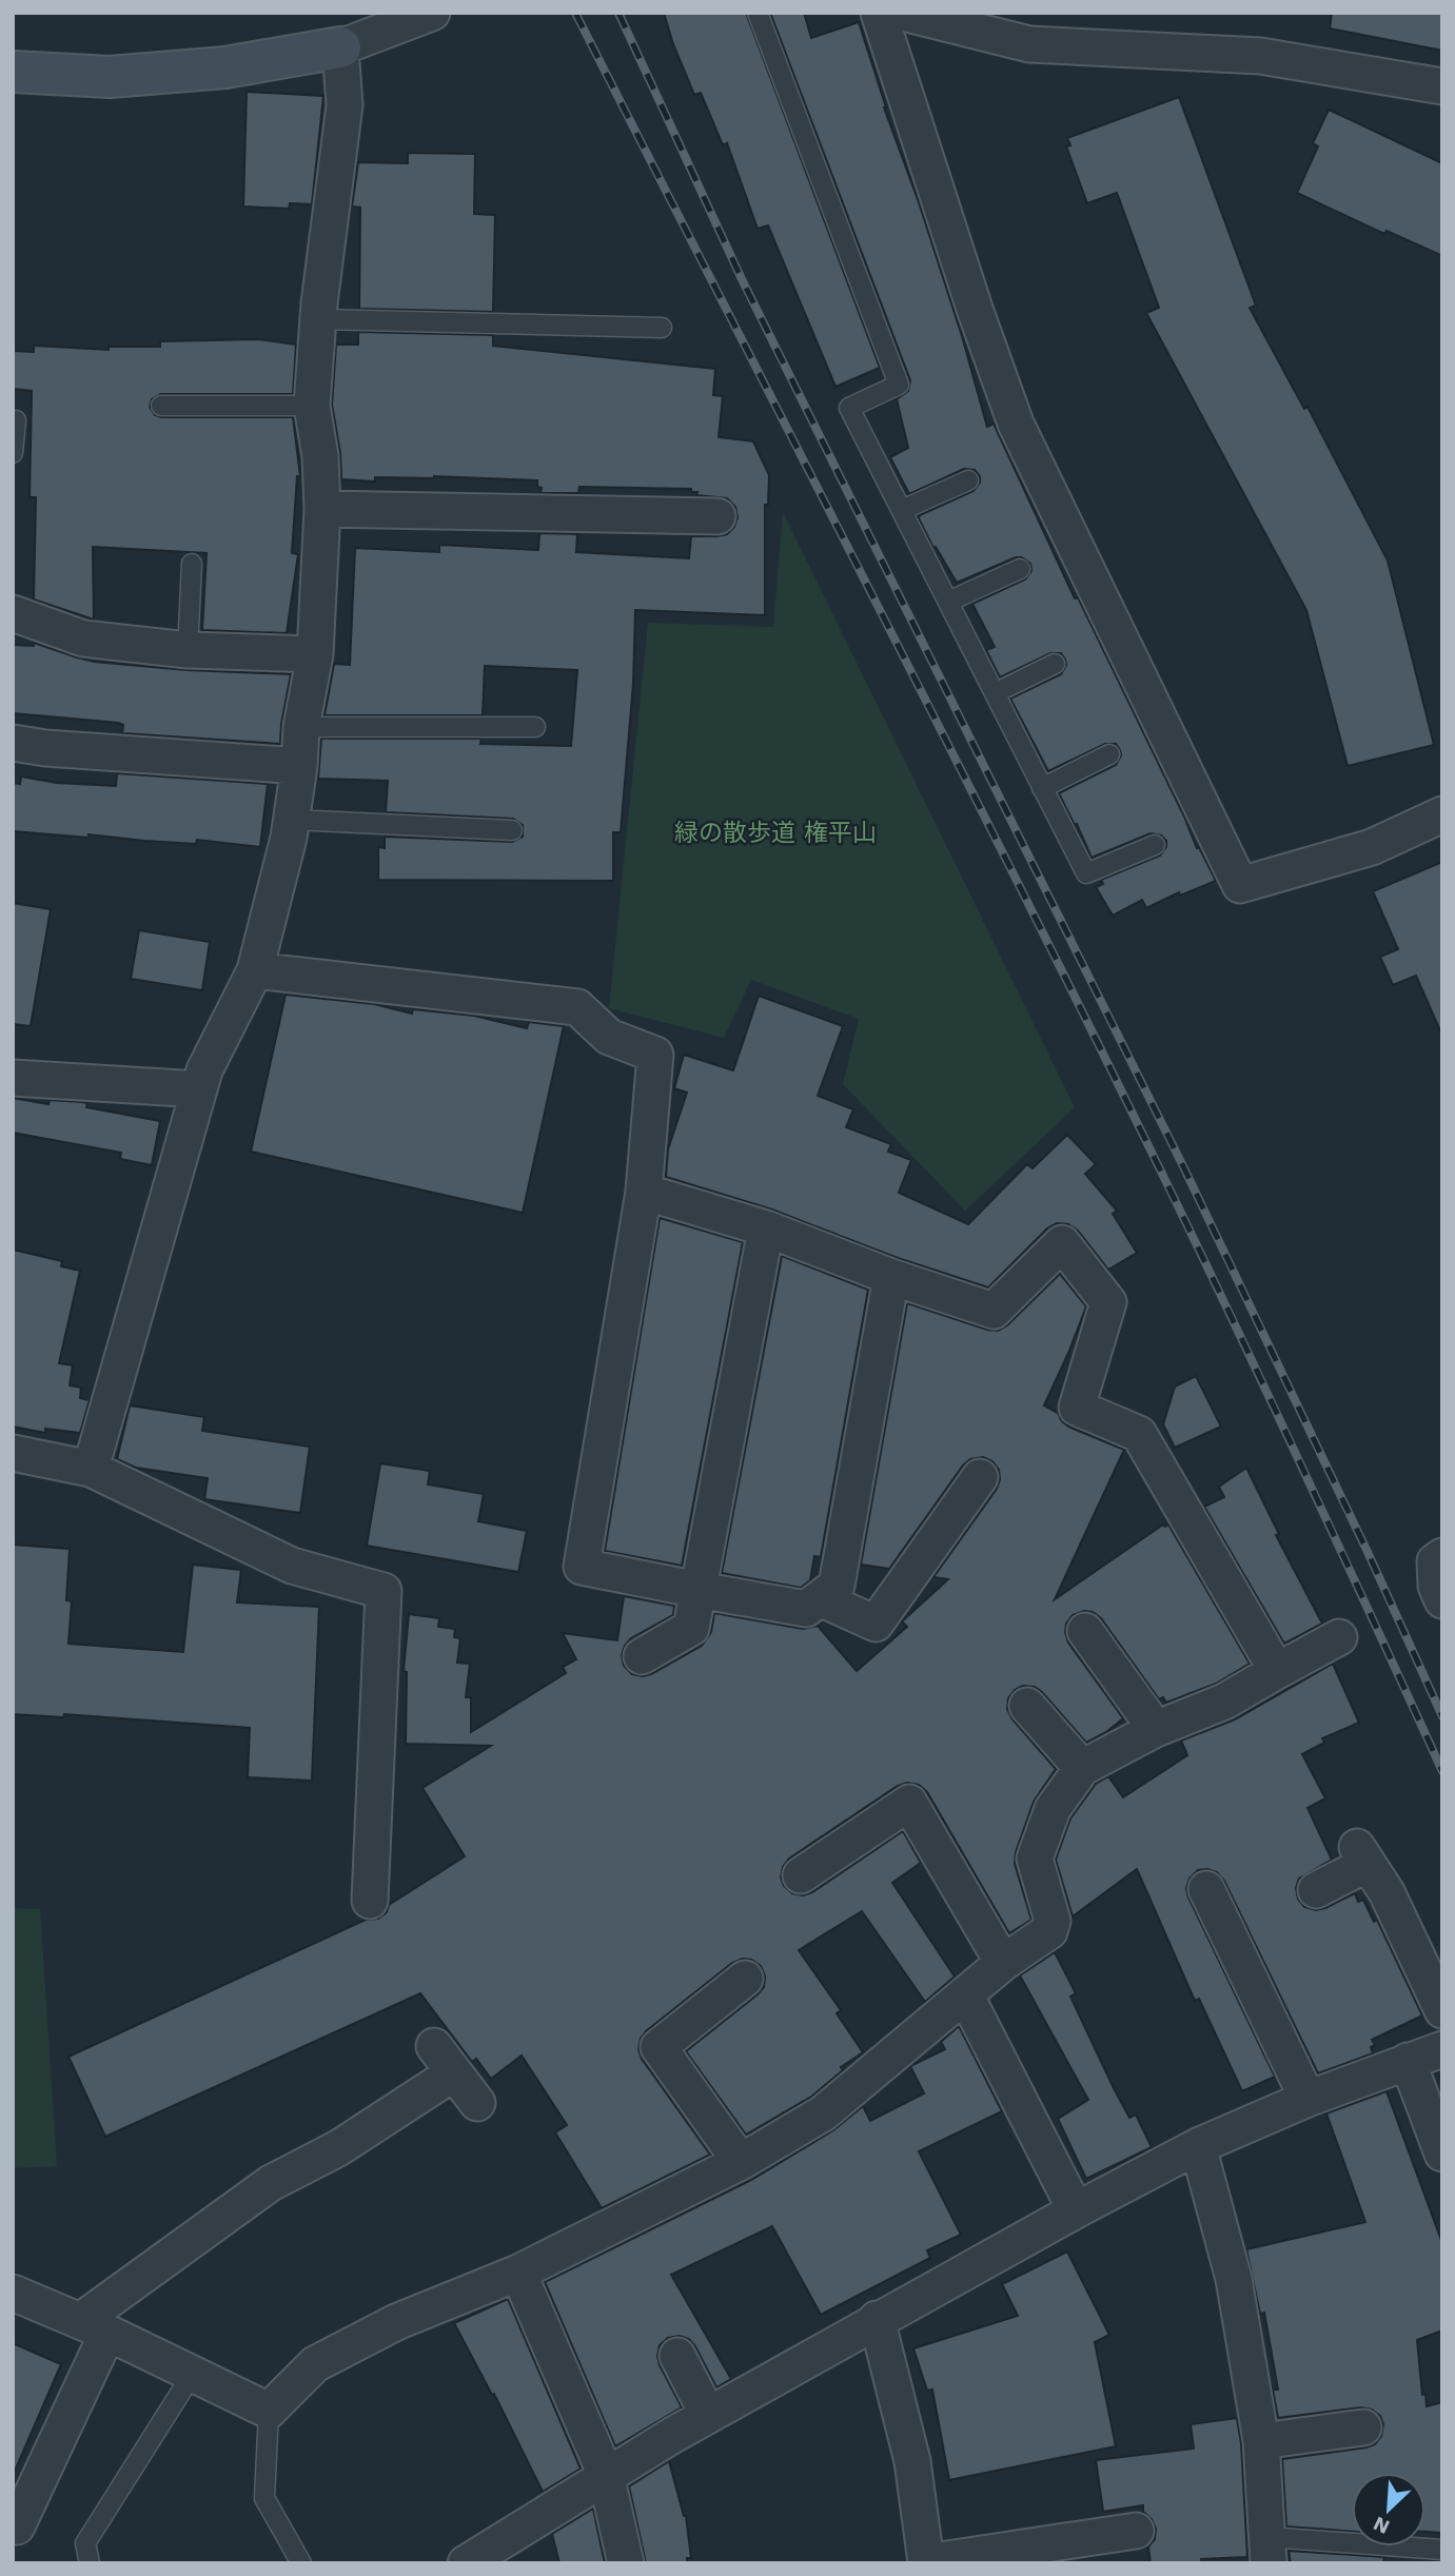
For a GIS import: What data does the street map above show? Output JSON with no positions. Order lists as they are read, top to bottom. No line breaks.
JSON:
{"parks":["緑の散歩道 権平山"],"north":"bottom left"}
